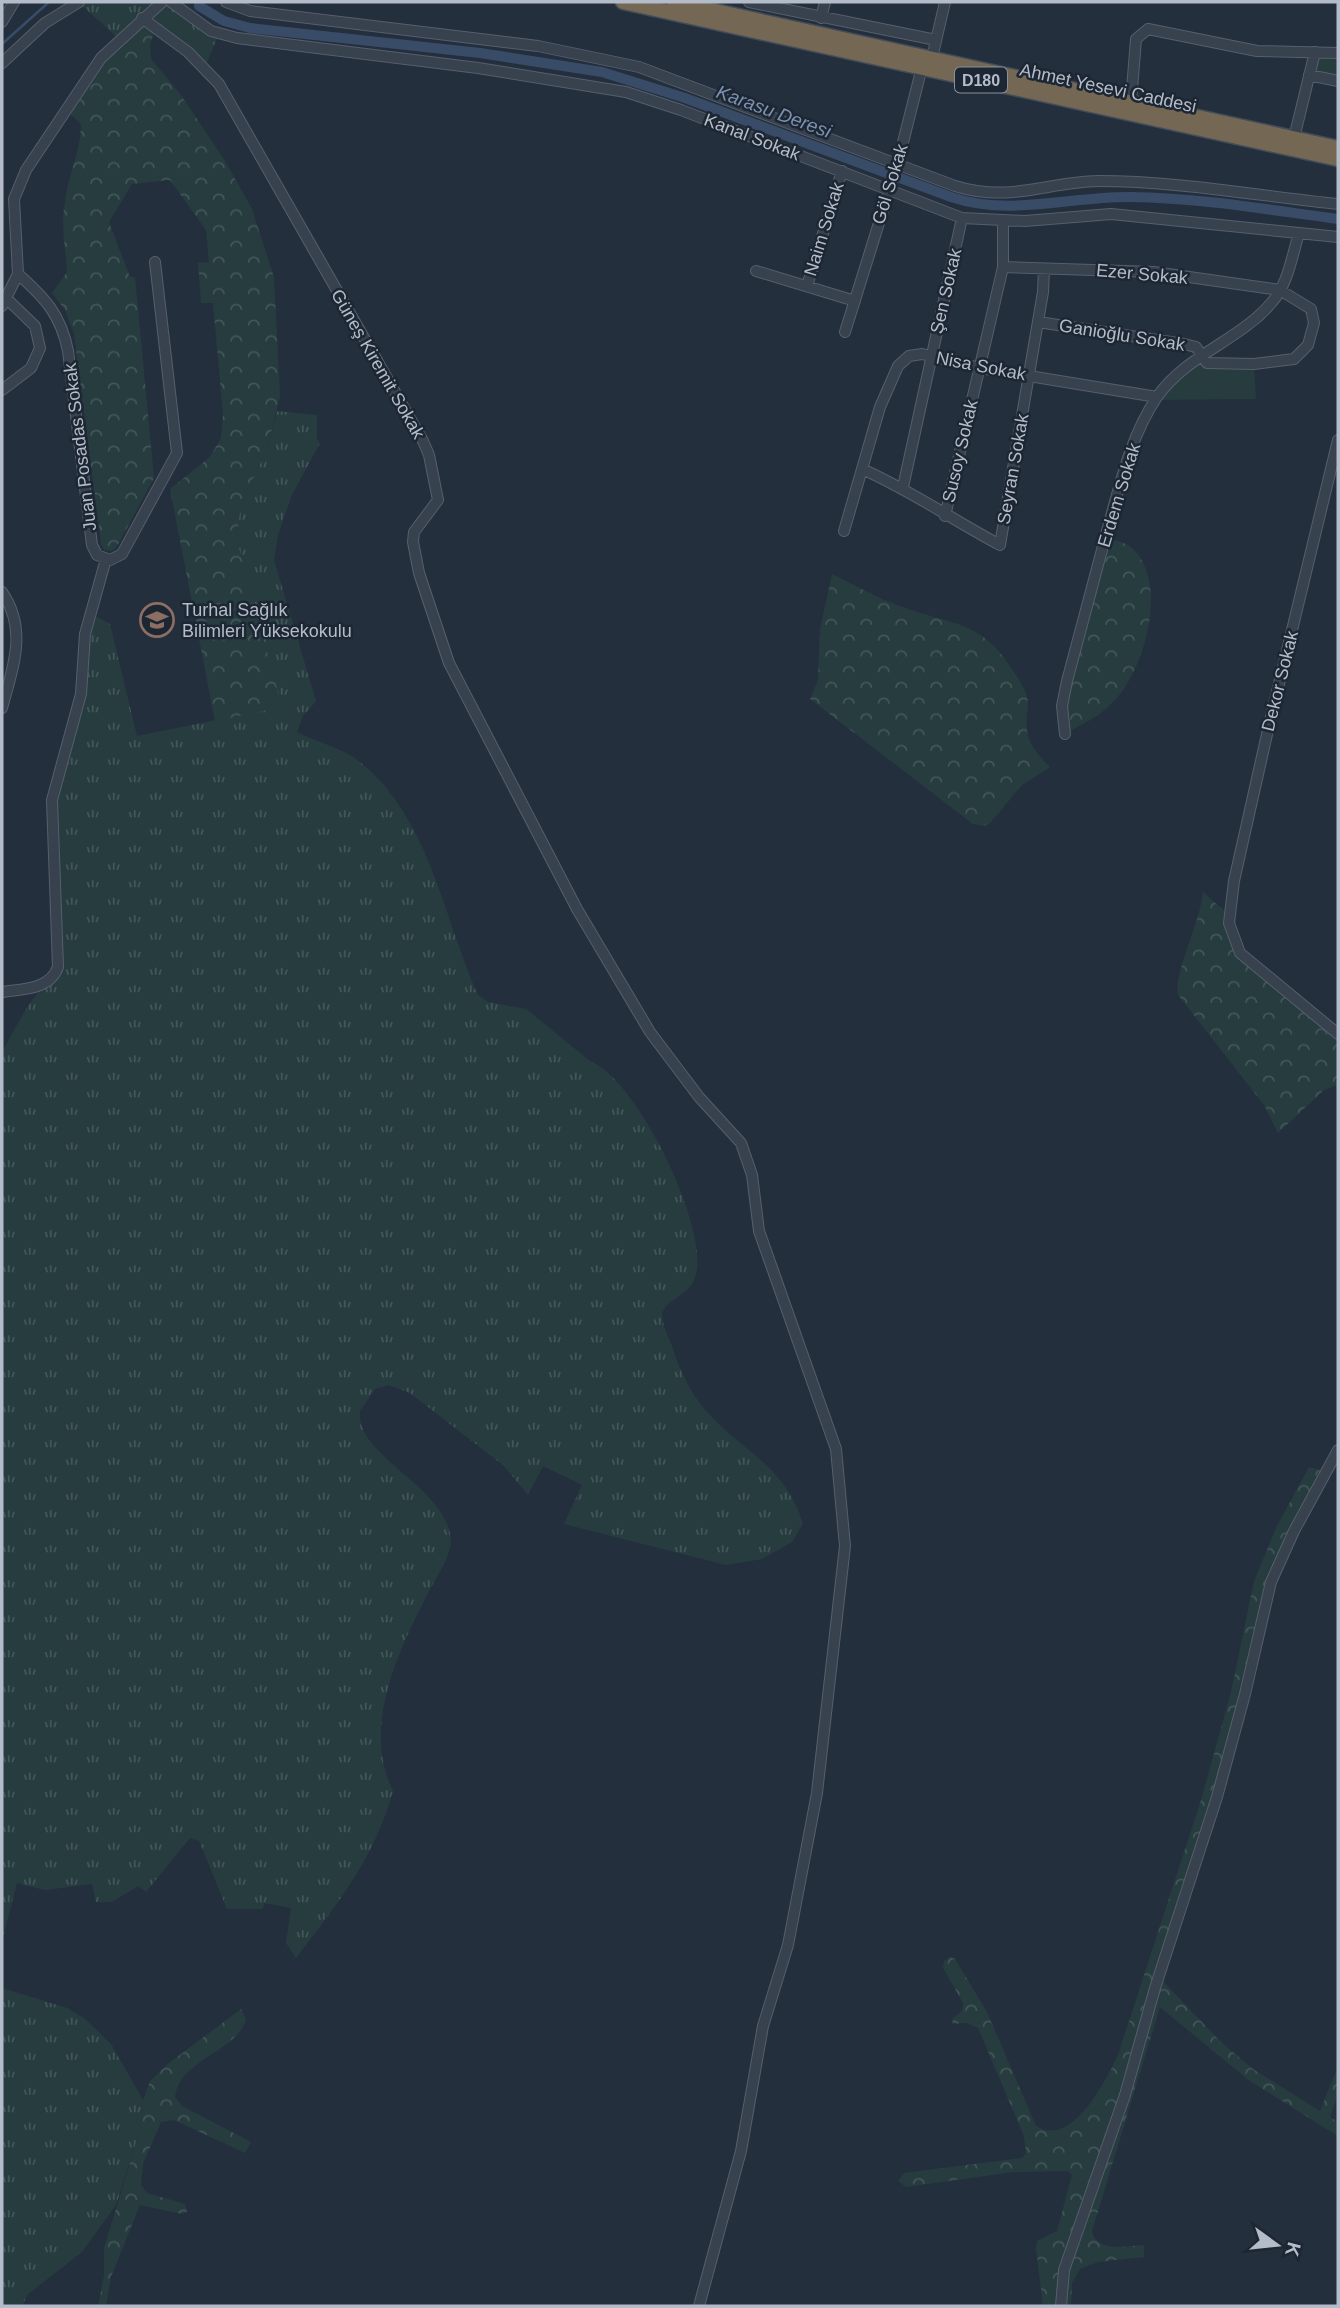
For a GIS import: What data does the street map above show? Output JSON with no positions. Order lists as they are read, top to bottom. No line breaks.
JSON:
{"streets":{"highway":["D180","Ahmet Yesevi Caddesi"],"street":["Kanal Sokak","Göl Sokak","Naim Sokak","Ezer Sokak","Şen Sokak","Ganioğlu Sokak","Güneş Kiremit Sokak","Nisa Sokak","Juan Posadas Sokak","Susoy Sokak","Seyran Sokak","Erdem Sokak","Dekor Sokak"]},"crossings":[["Ahmet Yesevi Caddesi","Göl Sokak"],["Kanal Sokak","Göl Sokak"],["Kanal Sokak","Naim Sokak"],["Kanal Sokak","Şen Sokak"],["Kanal Sokak","Susoy Sokak"],["Kanal Sokak","Erdem Sokak"],["Ezer Sokak","Ganioğlu Sokak"],["Ezer Sokak","Susoy Sokak"],["Ezer Sokak","Seyran Sokak"],["Ezer Sokak","Erdem Sokak"],["Şen Sokak","Nisa Sokak"],["Ganioğlu Sokak","Seyran Sokak"],["Ganioğlu Sokak","Erdem Sokak"],["Nisa Sokak","Susoy Sokak"],["Nisa Sokak","Seyran Sokak"],["Nisa Sokak","Erdem Sokak"],["Susoy Sokak","Seyran Sokak"]],"water":["Karasu Deresi"],"places":{"school or university":["Turhal Sağlık Bilimleri Yüksekokulu"]},"north":"right"}
